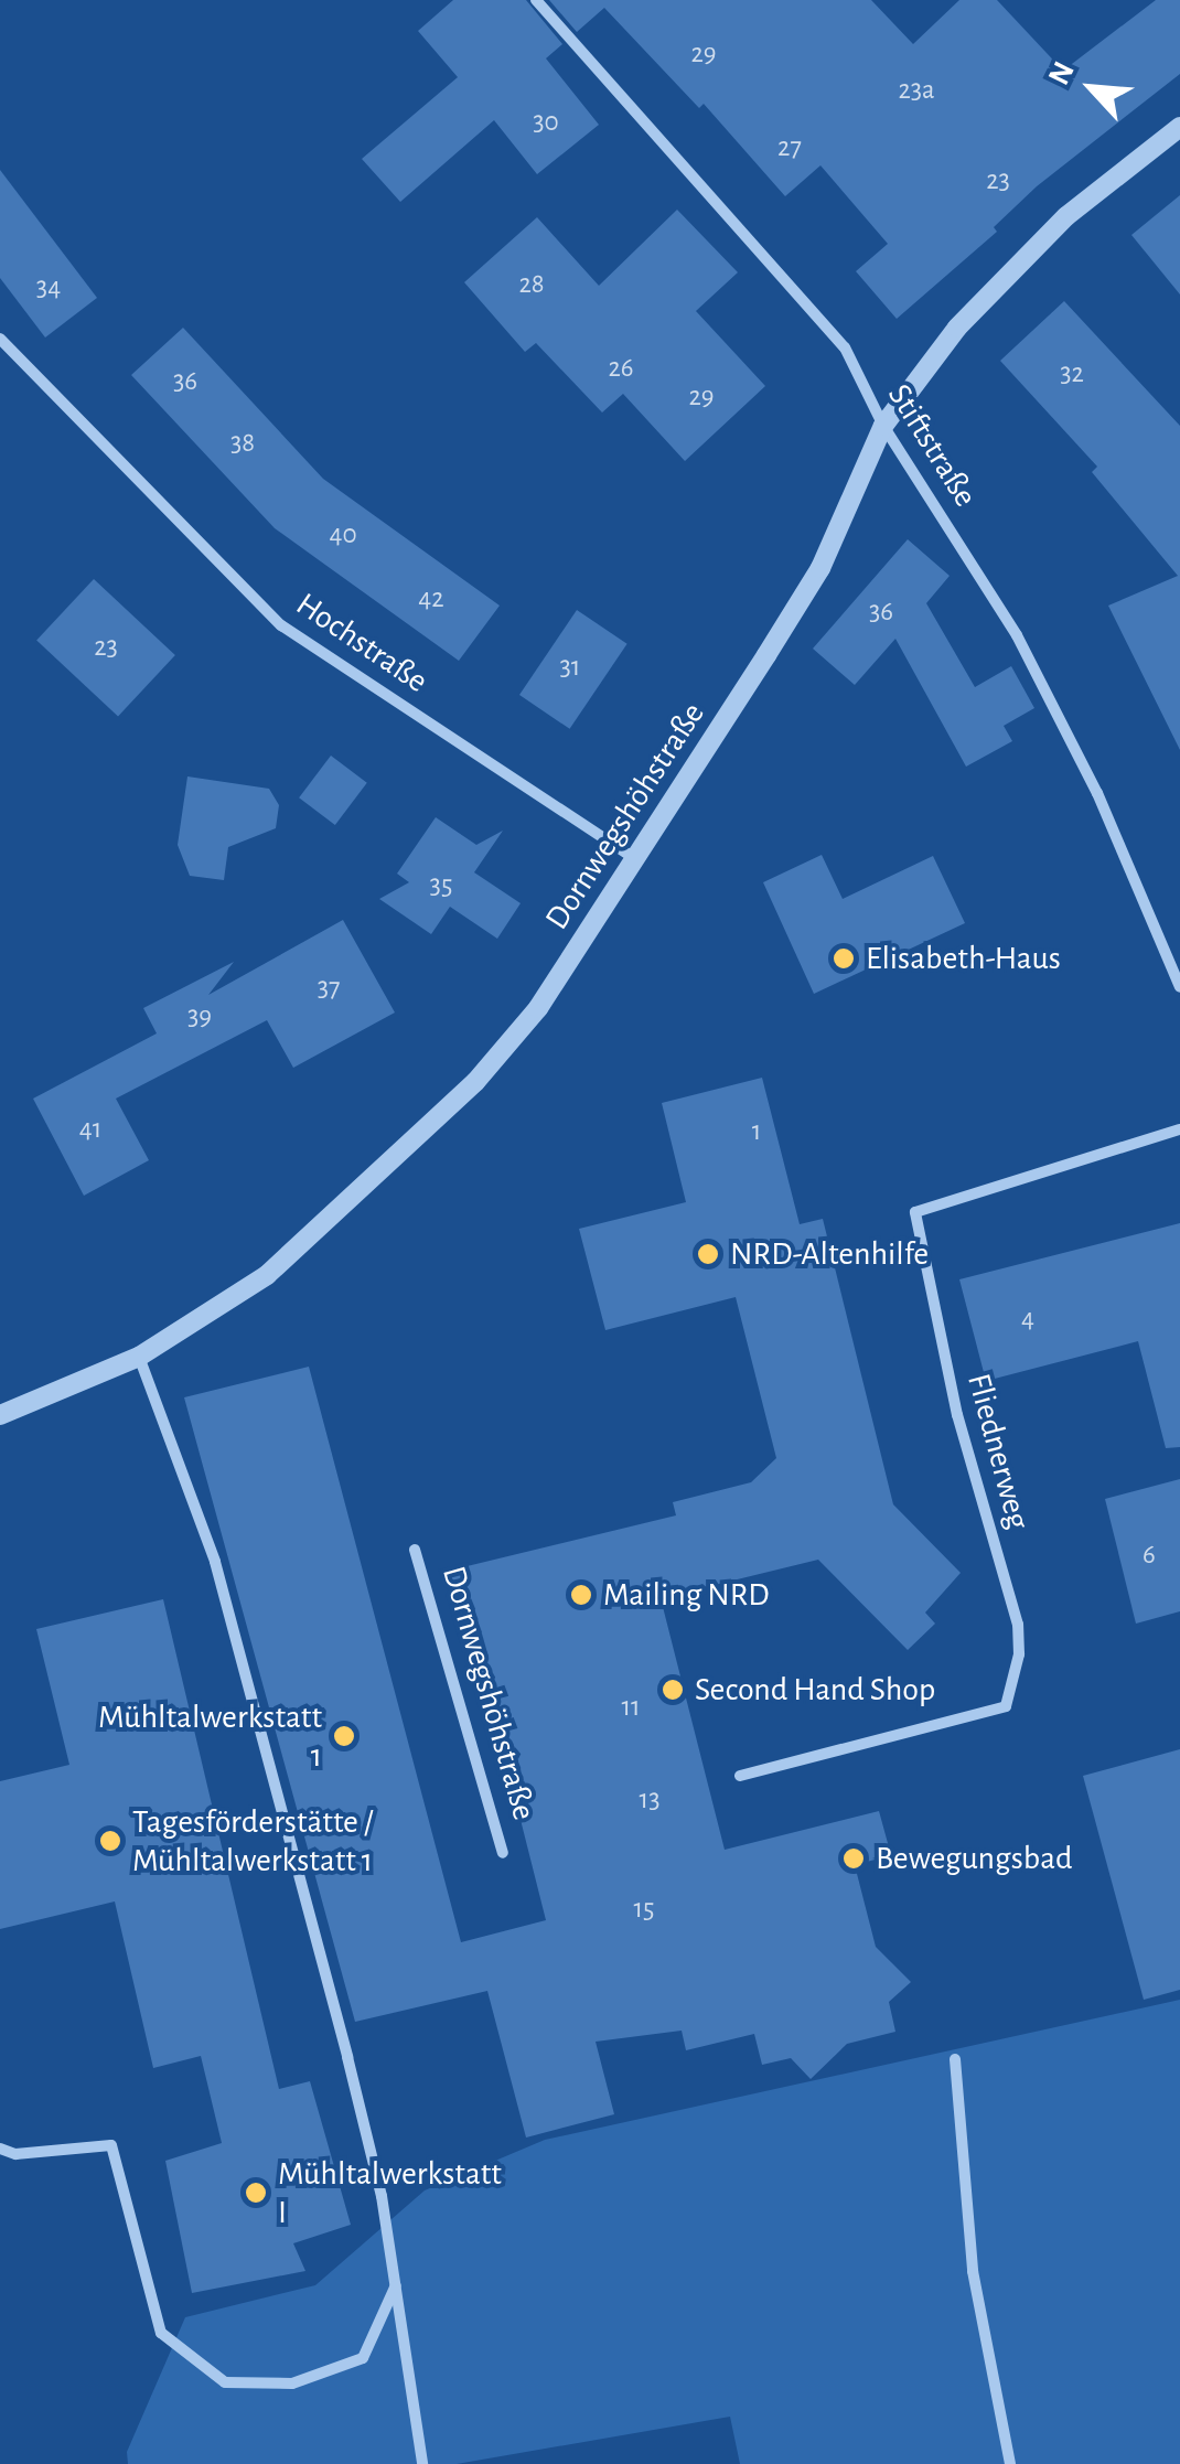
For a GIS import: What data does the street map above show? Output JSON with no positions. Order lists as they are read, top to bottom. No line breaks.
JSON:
{"streets":{"street":["Stiftstraße","Hochstraße","Dornwegshöhstraße","Fliednerweg"]},"crossings":[["Stiftstraße","Dornwegshöhstraße"],["Hochstraße","Dornwegshöhstraße"]],"places":["Elisabeth-Haus","NRD-Altenhilfe","Mailing NRD","Second Hand Shop","Mühltalwerkstatt 1","Tagesförderstätte / Mühltalwerkstatt 1","Bewegungsbad","Mühltalwerkstatt I"],"house_numbers":["29","23a","30","27","23","28","34","26","32","36","29","38","40","42","36","23","31","35","37","39","41","1","4","6","11","13","15"],"north":"top left"}
